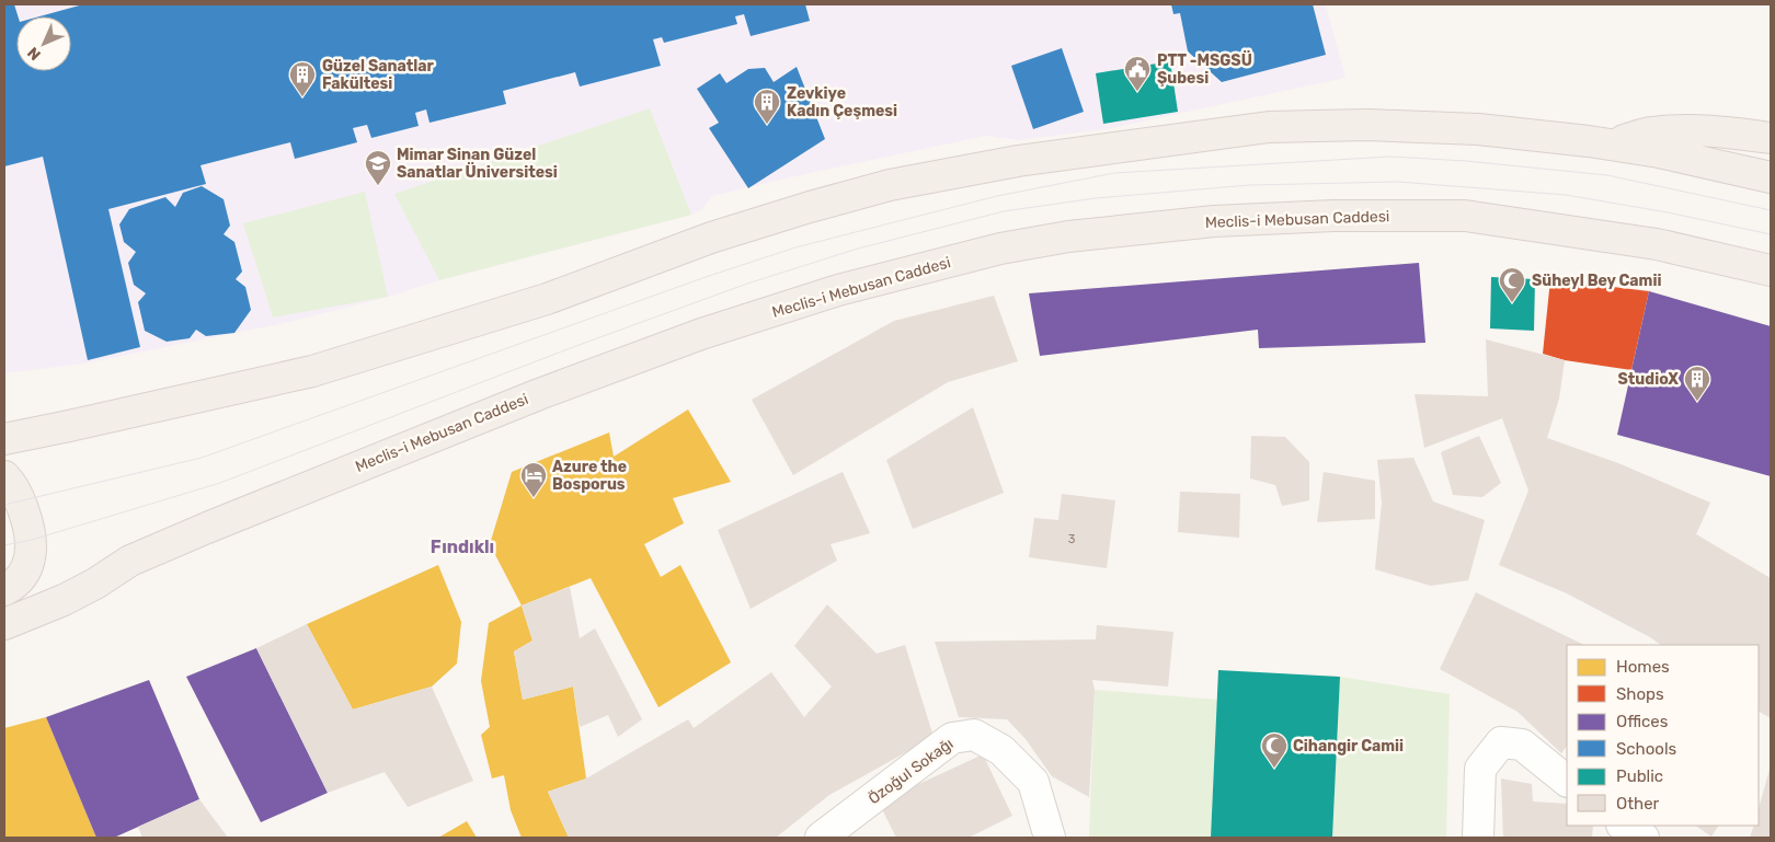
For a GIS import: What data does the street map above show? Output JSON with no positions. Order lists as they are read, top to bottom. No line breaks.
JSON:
{"streets":{"main road":["Meclis-i Mebusan Caddesi"],"street":["Özoğul Sokağı"]},"districts":["Fındıklı"],"places":{"public building":["PTT -MSGSÜ Şubesi"],"building":["Güzel Sanatlar Fakültesi","Zevkiye Kadın Çeşmesi","StudioX"],"school or university":["Mimar Sinan Güzel Sanatlar Üniversitesi"],"mosque":["Süheyl Bey Camii","Cihangir Camii"],"hotel":["Azure the Bosporus"]},"house_numbers":["3"],"legend":["Homes","Shops","Offices","Schools","Public","Other"],"north":"bottom left"}
